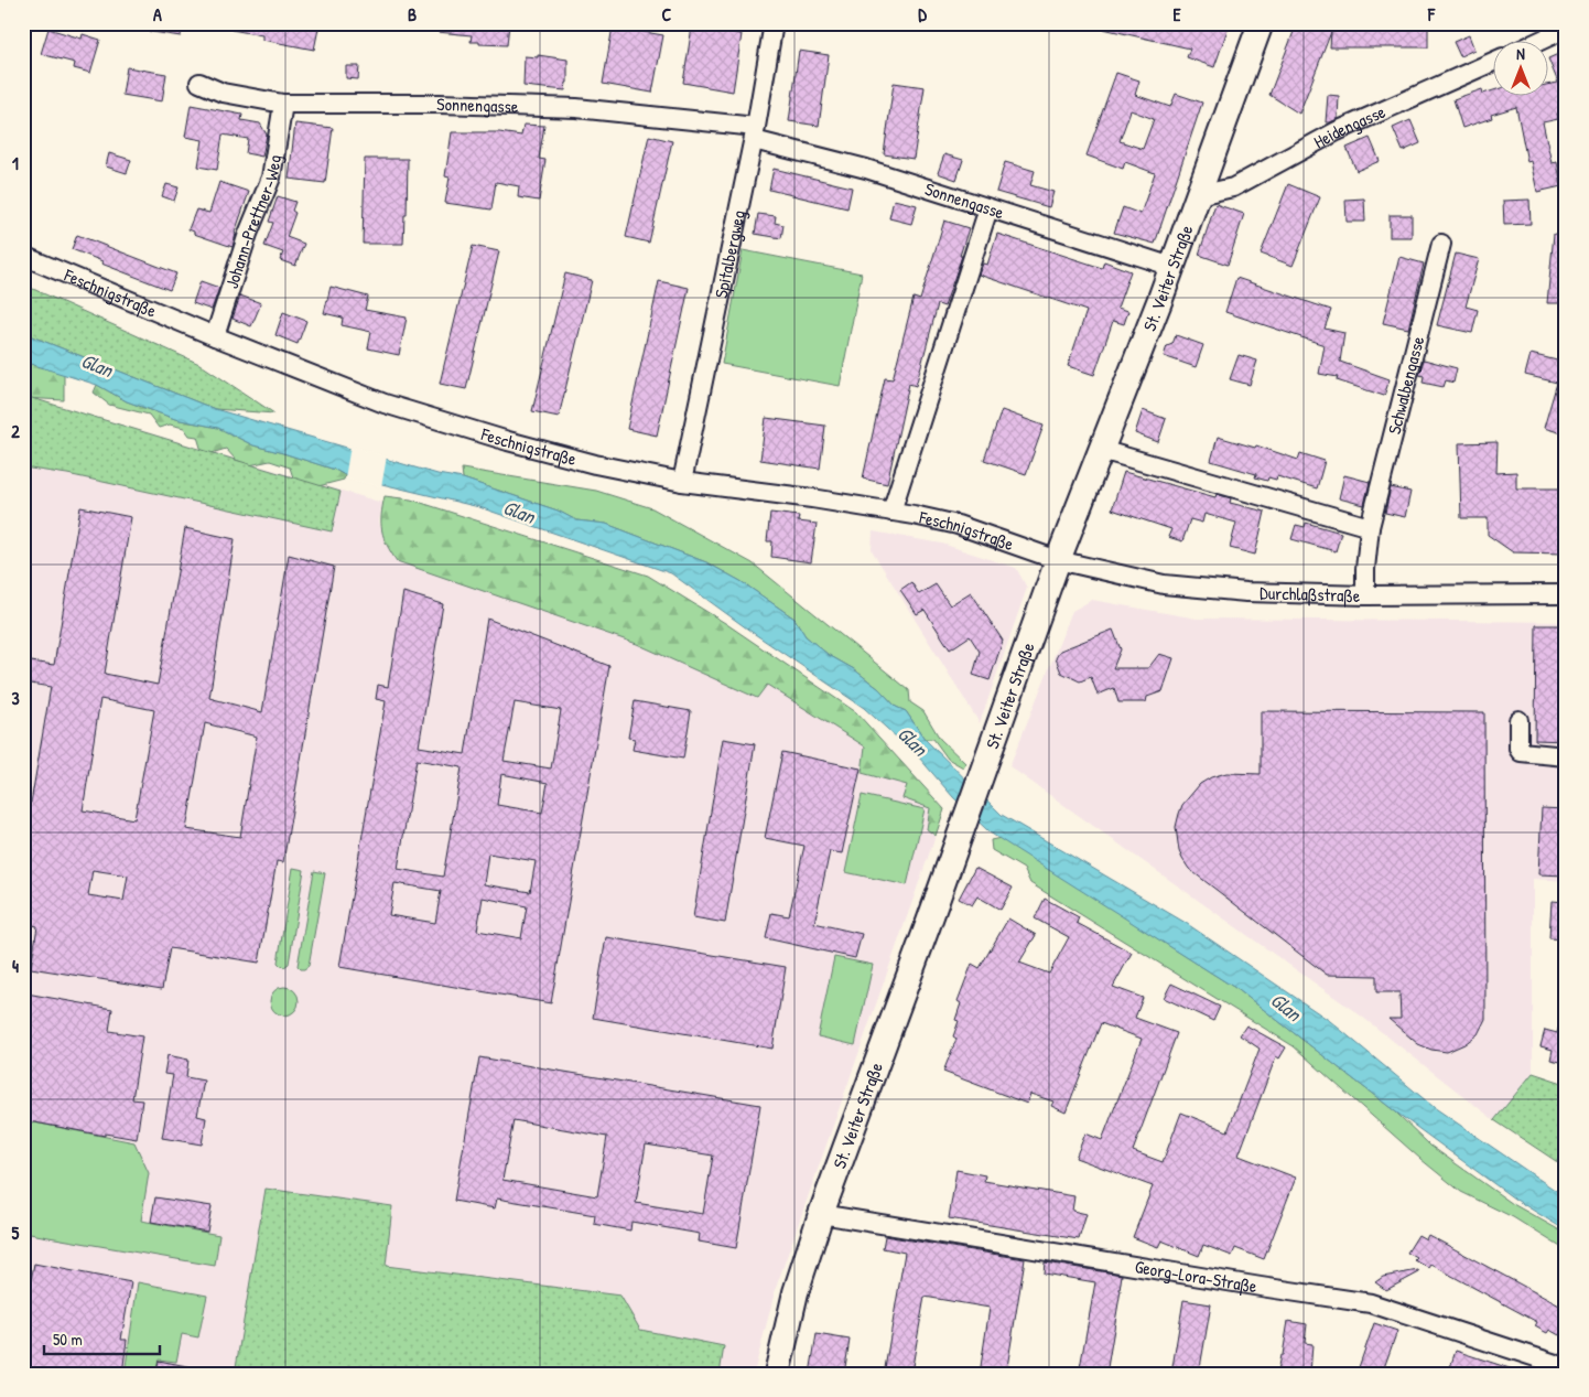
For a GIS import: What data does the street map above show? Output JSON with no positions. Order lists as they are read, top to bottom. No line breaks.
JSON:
{"streets":{"main road":["St. Veiter Straße"],"street":["Sonnengasse","Heidengasse","Johann-Prettner-Weg","Spitalbergweg","Feschnigstraße","Schwalbengasse","Durchlaßstraße","Georg-Lora-Straße"]},"crossings":[["Sonnengasse","Johann-Prettner-Weg"],["Sonnengasse","Spitalbergweg"],["Sonnengasse","St. Veiter Straße"],["Heidengasse","St. Veiter Straße"],["Johann-Prettner-Weg","Feschnigstraße"],["Spitalbergweg","Feschnigstraße"],["St. Veiter Straße","Feschnigstraße"],["St. Veiter Straße","Durchlaßstraße"],["St. Veiter Straße","Georg-Lora-Straße"],["Feschnigstraße","Durchlaßstraße"],["Schwalbengasse","Durchlaßstraße"]],"water":["Glan"],"scale_bar":"50 m","north":"top","grid":{"columns":["A","B","C","D","E","F"],"rows":["1","2","3","4","5"]}}
